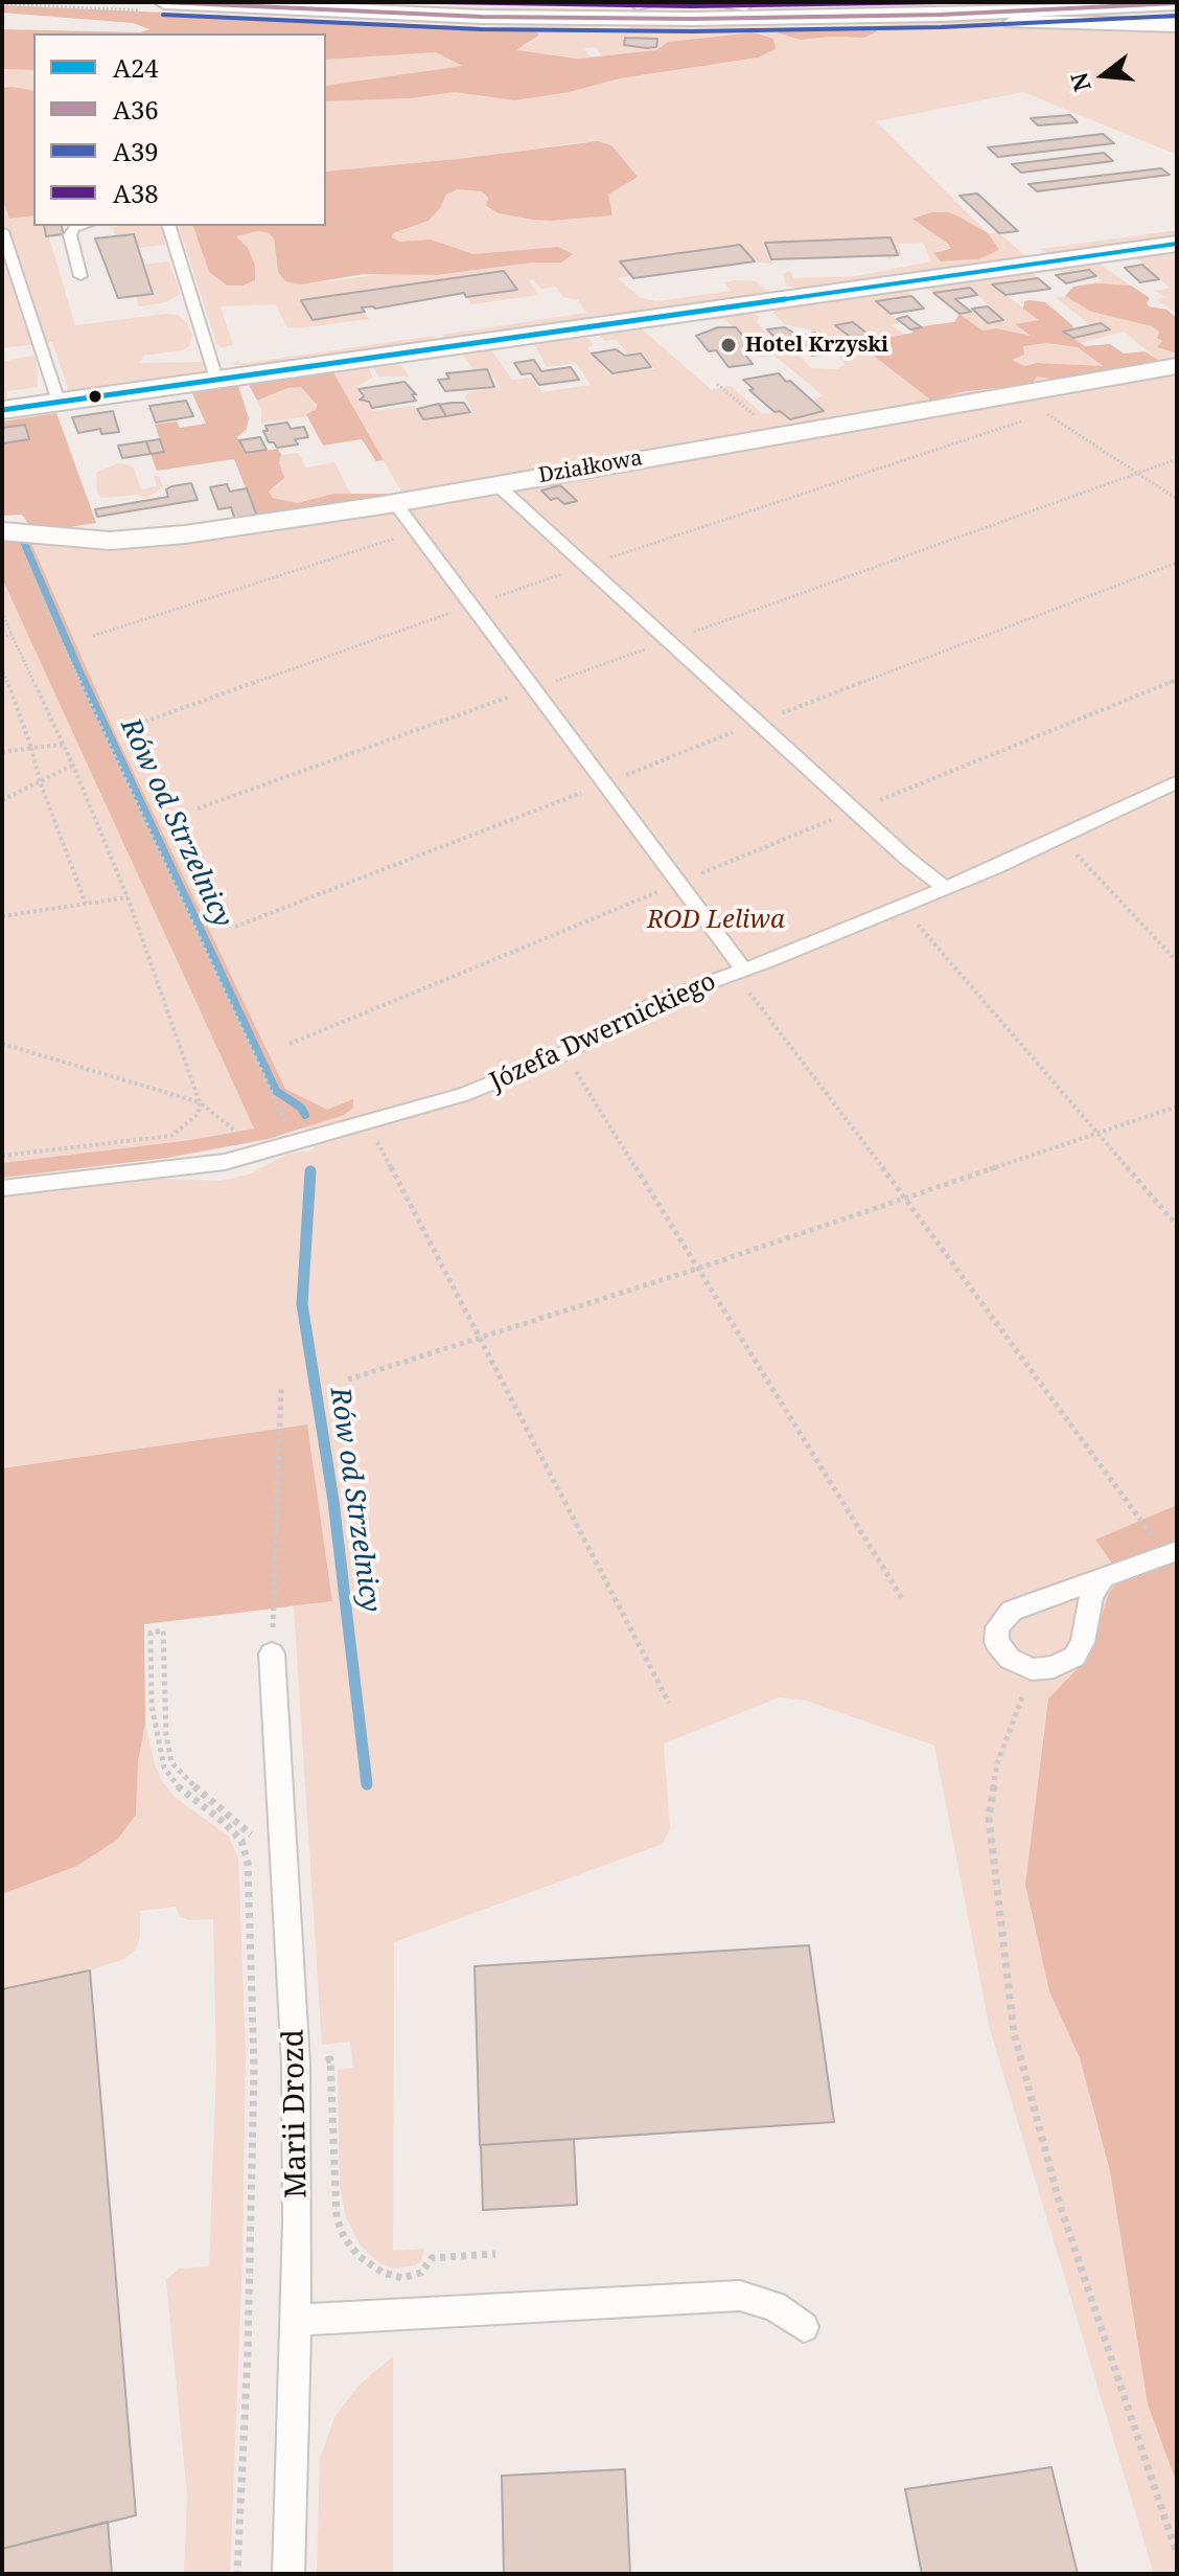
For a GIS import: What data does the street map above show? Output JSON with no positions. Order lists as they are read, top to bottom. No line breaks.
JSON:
{"streets":{"street":["Działkowa"],"lane":["Józefa Dwernickiego","Marii Drozd"]},"water":["Rów od Strzelnicy"],"parks":["ROD Leliwa"],"places":["Hotel Krzyski"],"lines":["transit line A36","transit line A38","transit line A39","transit line A24"],"legend":["A24","A36","A39","A38"],"north":"left"}
